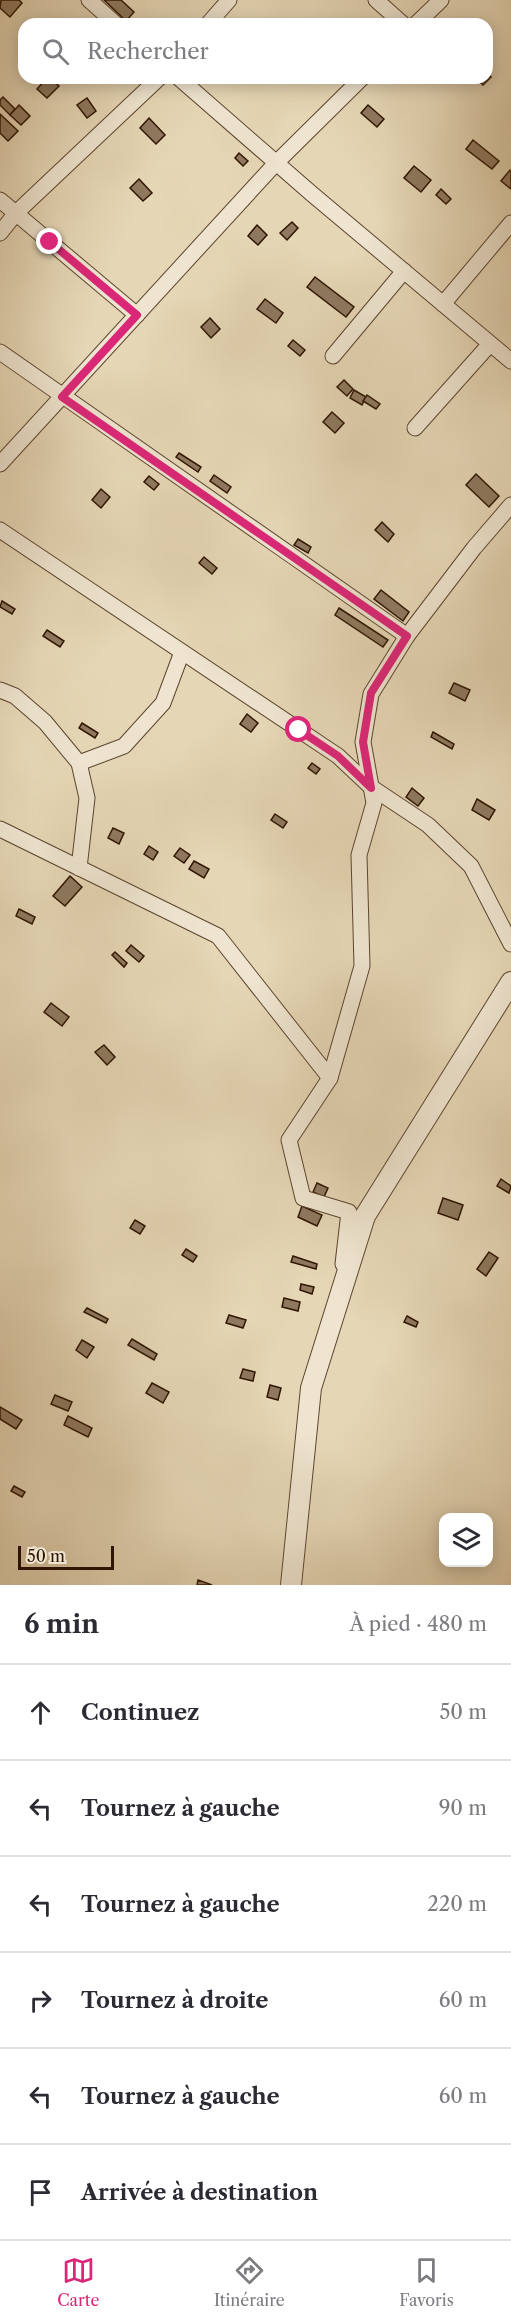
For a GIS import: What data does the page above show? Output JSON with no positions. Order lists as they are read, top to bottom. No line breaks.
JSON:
{"scale_bar":"50 m","page":{"search":"Rechercher","scale":"50 m","heading":["6 min","À pied · 480 m"],"list":[["Continuez","50 m"],["Tournez à gauche","90 m"],["Tournez à gauche","220 m"],["Tournez à droite","60 m"],["Tournez à gauche","60 m"],"Arrivée à destination"],"nav":["Carte","Itinéraire","Favoris"]}}
